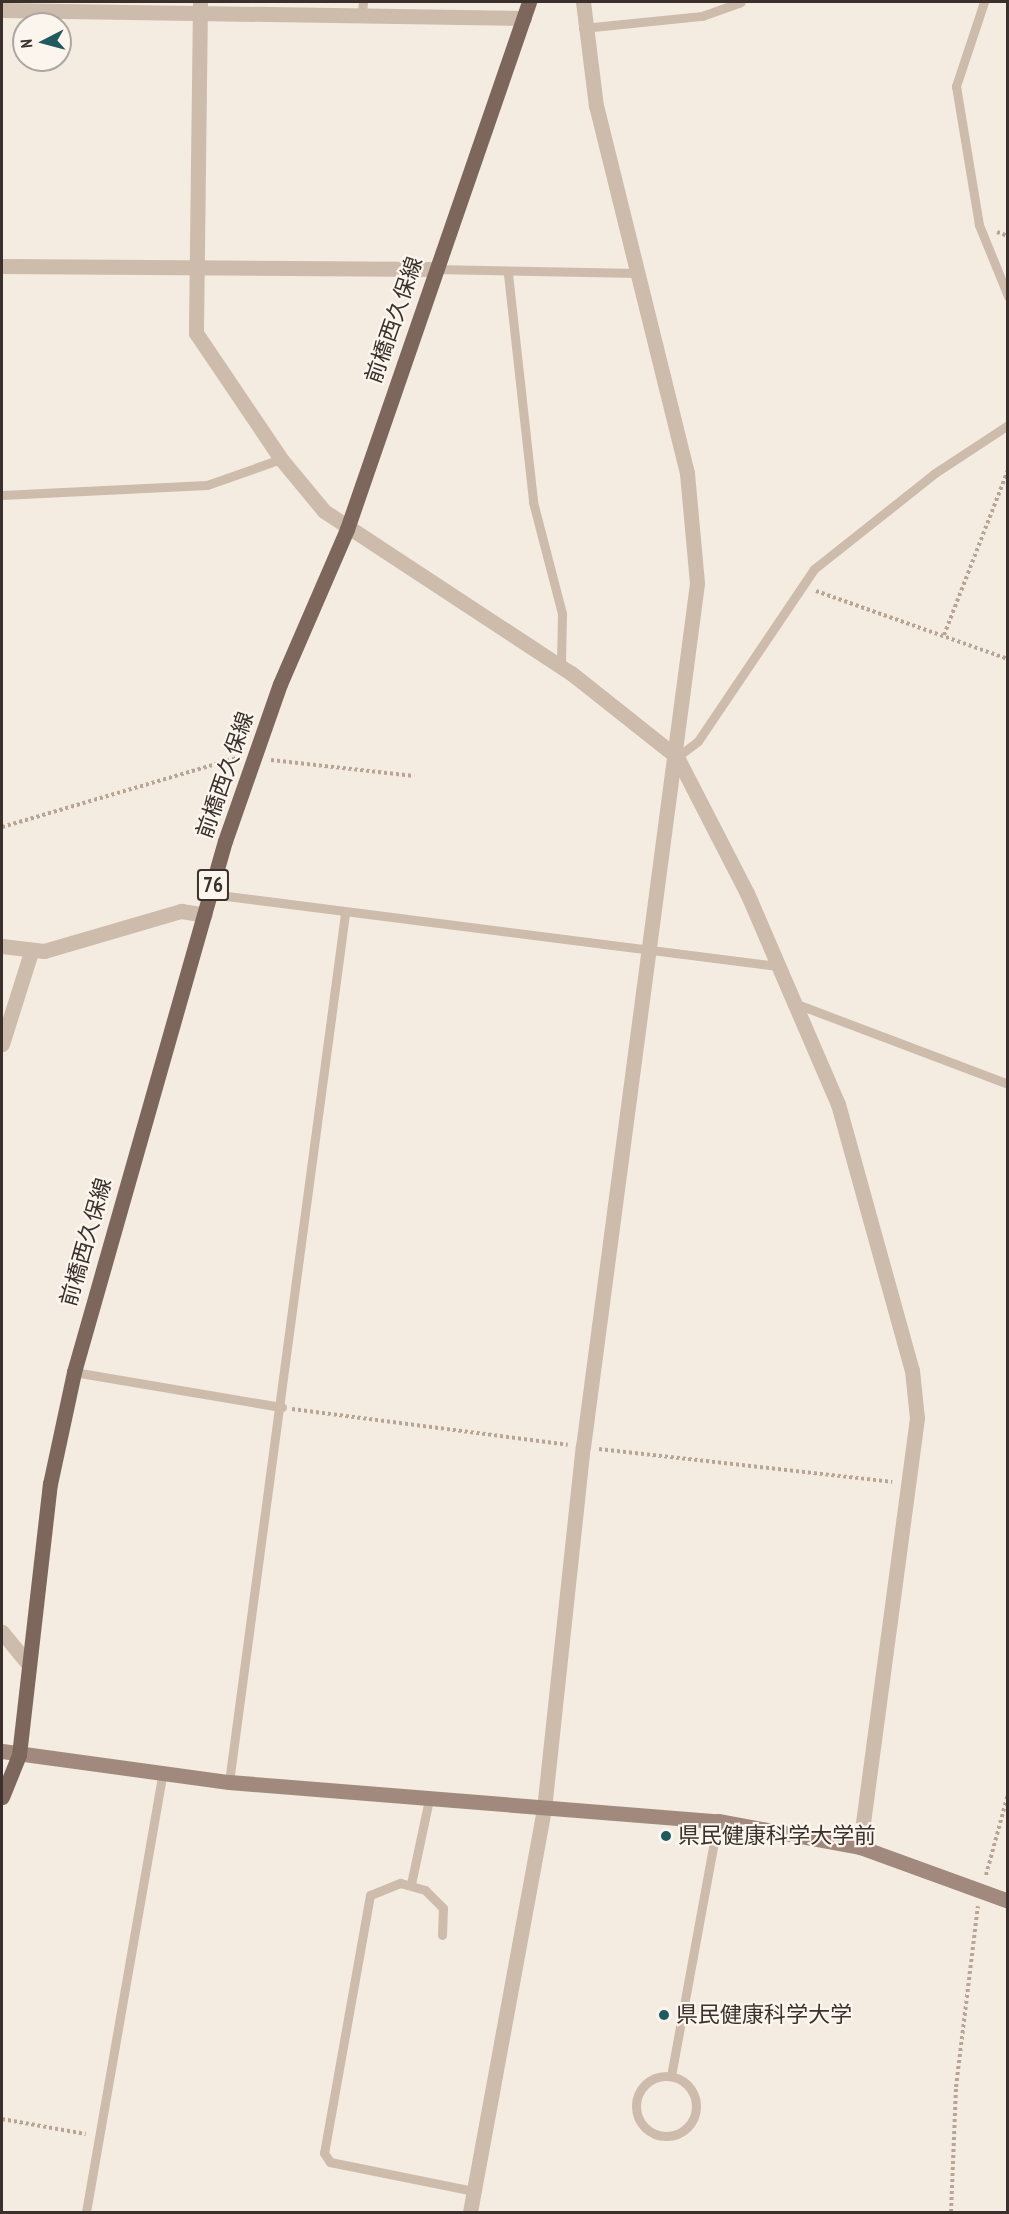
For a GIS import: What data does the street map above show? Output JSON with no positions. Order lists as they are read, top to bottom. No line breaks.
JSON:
{"streets":{"main road":["前橋西久保線","76"]},"places":["県民健康科学大学前","県民健康科学大学"],"north":"left"}
